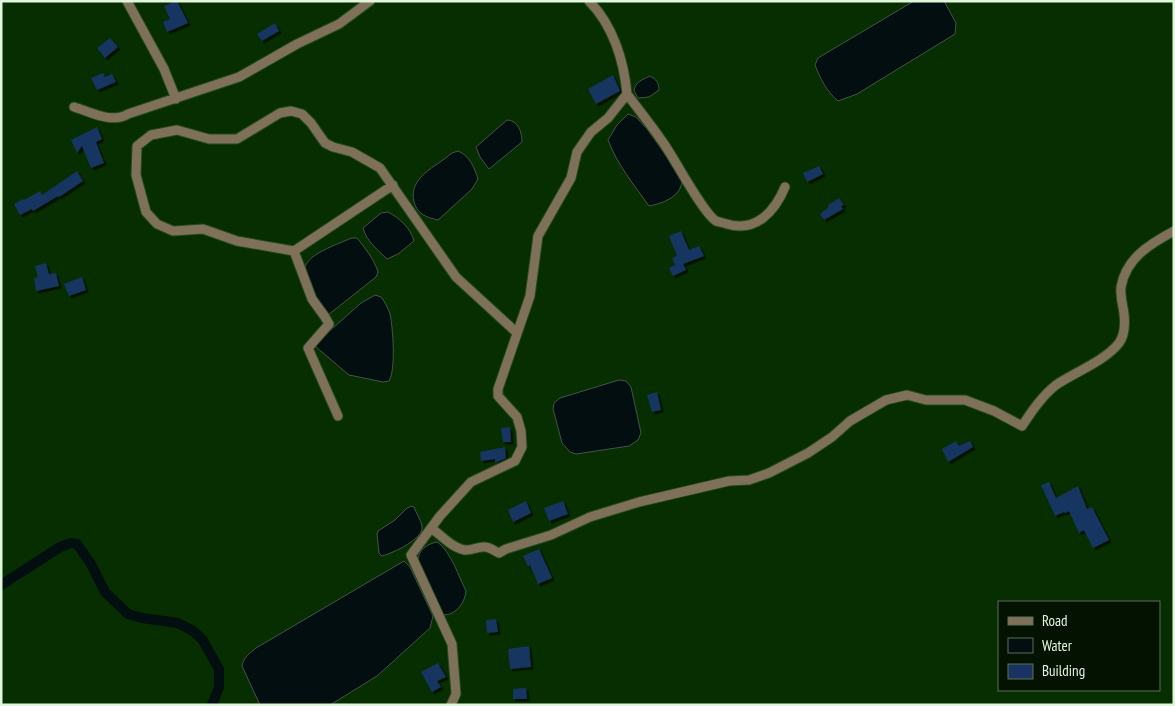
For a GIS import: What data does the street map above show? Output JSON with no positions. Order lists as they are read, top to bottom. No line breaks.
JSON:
{"legend":["Road","Water","Building"]}
